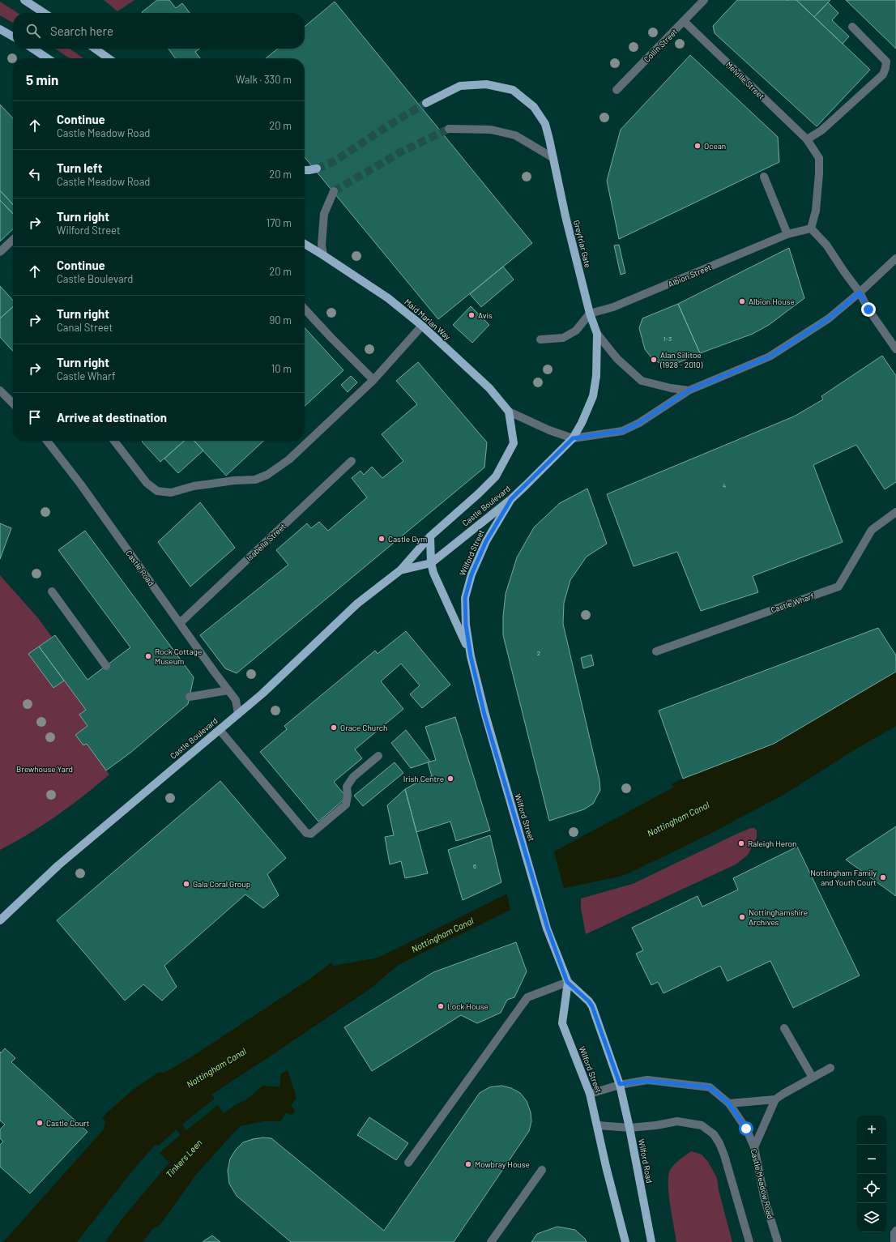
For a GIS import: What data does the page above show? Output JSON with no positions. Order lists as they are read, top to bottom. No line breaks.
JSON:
{"streets":{"main road":["Greyfriar Gate","Maid Marian Way","Castle Boulevard","Wilford Street","Wilford Road"],"street":["Collin Street","Melville Street","Albion Street","Isabella Street","Castle Road","Castle Wharf","Castle Meadow Road"]},"crossings":[["Collin Street","Melville Street"],["Melville Street","Albion Street"],["Greyfriar Gate","Albion Street"],["Greyfriar Gate","Maid Marian Way"],["Greyfriar Gate","Castle Boulevard"],["Maid Marian Way","Castle Boulevard"],["Castle Boulevard","Wilford Street"],["Castle Boulevard","Castle Road"],["Isabella Street","Castle Road"],["Wilford Street","Wilford Road"],["Wilford Street","Castle Meadow Road"],["Wilford Road","Castle Meadow Road"]],"water":["Nottingham Canal","Tinkers Leen"],"parks":["Brewhouse Yard"],"places":["Ocean","Albion House","Avis","Alan Sillitoe (1928 - 2010)","Castle Gym","Rock Cottage Museum","Grace Church","Irish Centre","Raleigh Heron","Nottingham Family and Youth Court","Gala Coral Group","Nottinghamshire Archives","Lock House","Castle Court","Mowbray House"],"house_numbers":["1-3","4","2","6"],"page":{"search":"Search here","heading":["5 min","Walk · 330 m"],"list":[["Continue","Castle Meadow Road","20 m"],["Turn left","Castle Meadow Road","20 m"],["Turn right","Wilford Street","170 m"],["Continue","Castle Boulevard","20 m"],["Turn right","Canal Street","90 m"],["Turn right","Castle Wharf","10 m"],"Arrive at destination"],"map_buttons":["+","−"]}}
